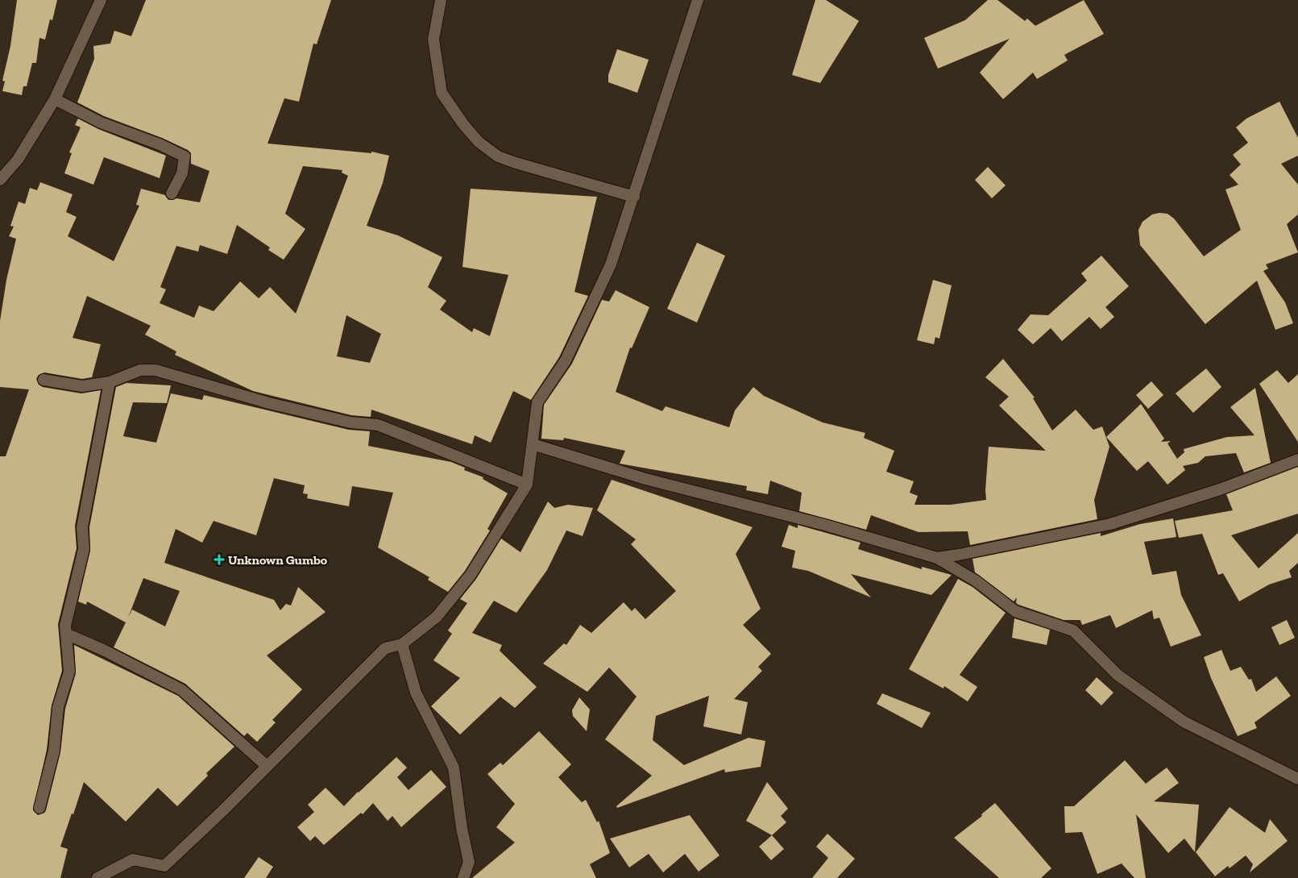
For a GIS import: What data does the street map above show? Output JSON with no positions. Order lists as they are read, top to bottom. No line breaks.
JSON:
{"places":{"health":["Unknown Gumbo"]}}
